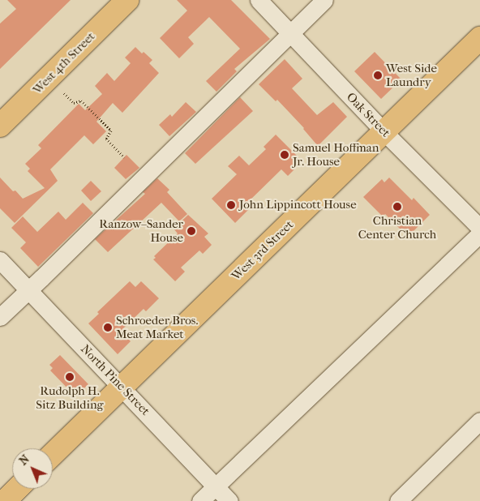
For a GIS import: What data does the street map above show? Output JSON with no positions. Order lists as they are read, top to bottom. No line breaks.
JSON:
{"streets":{"main road":["West 4th Street","West 3rd Street"],"street":["Oak Street","North Pine Street"]},"crossings":[["Oak Street","West 3rd Street"],["West 3rd Street","North Pine Street"]],"places":["West Side Laundry","Samuel Hoffman Jr. House","John Lippincott House","Christian Center Church","Ranzow–Sander House","Schroeder Bros. Meat Market","Rudolph H. Sitz Building"],"north":"top left"}
